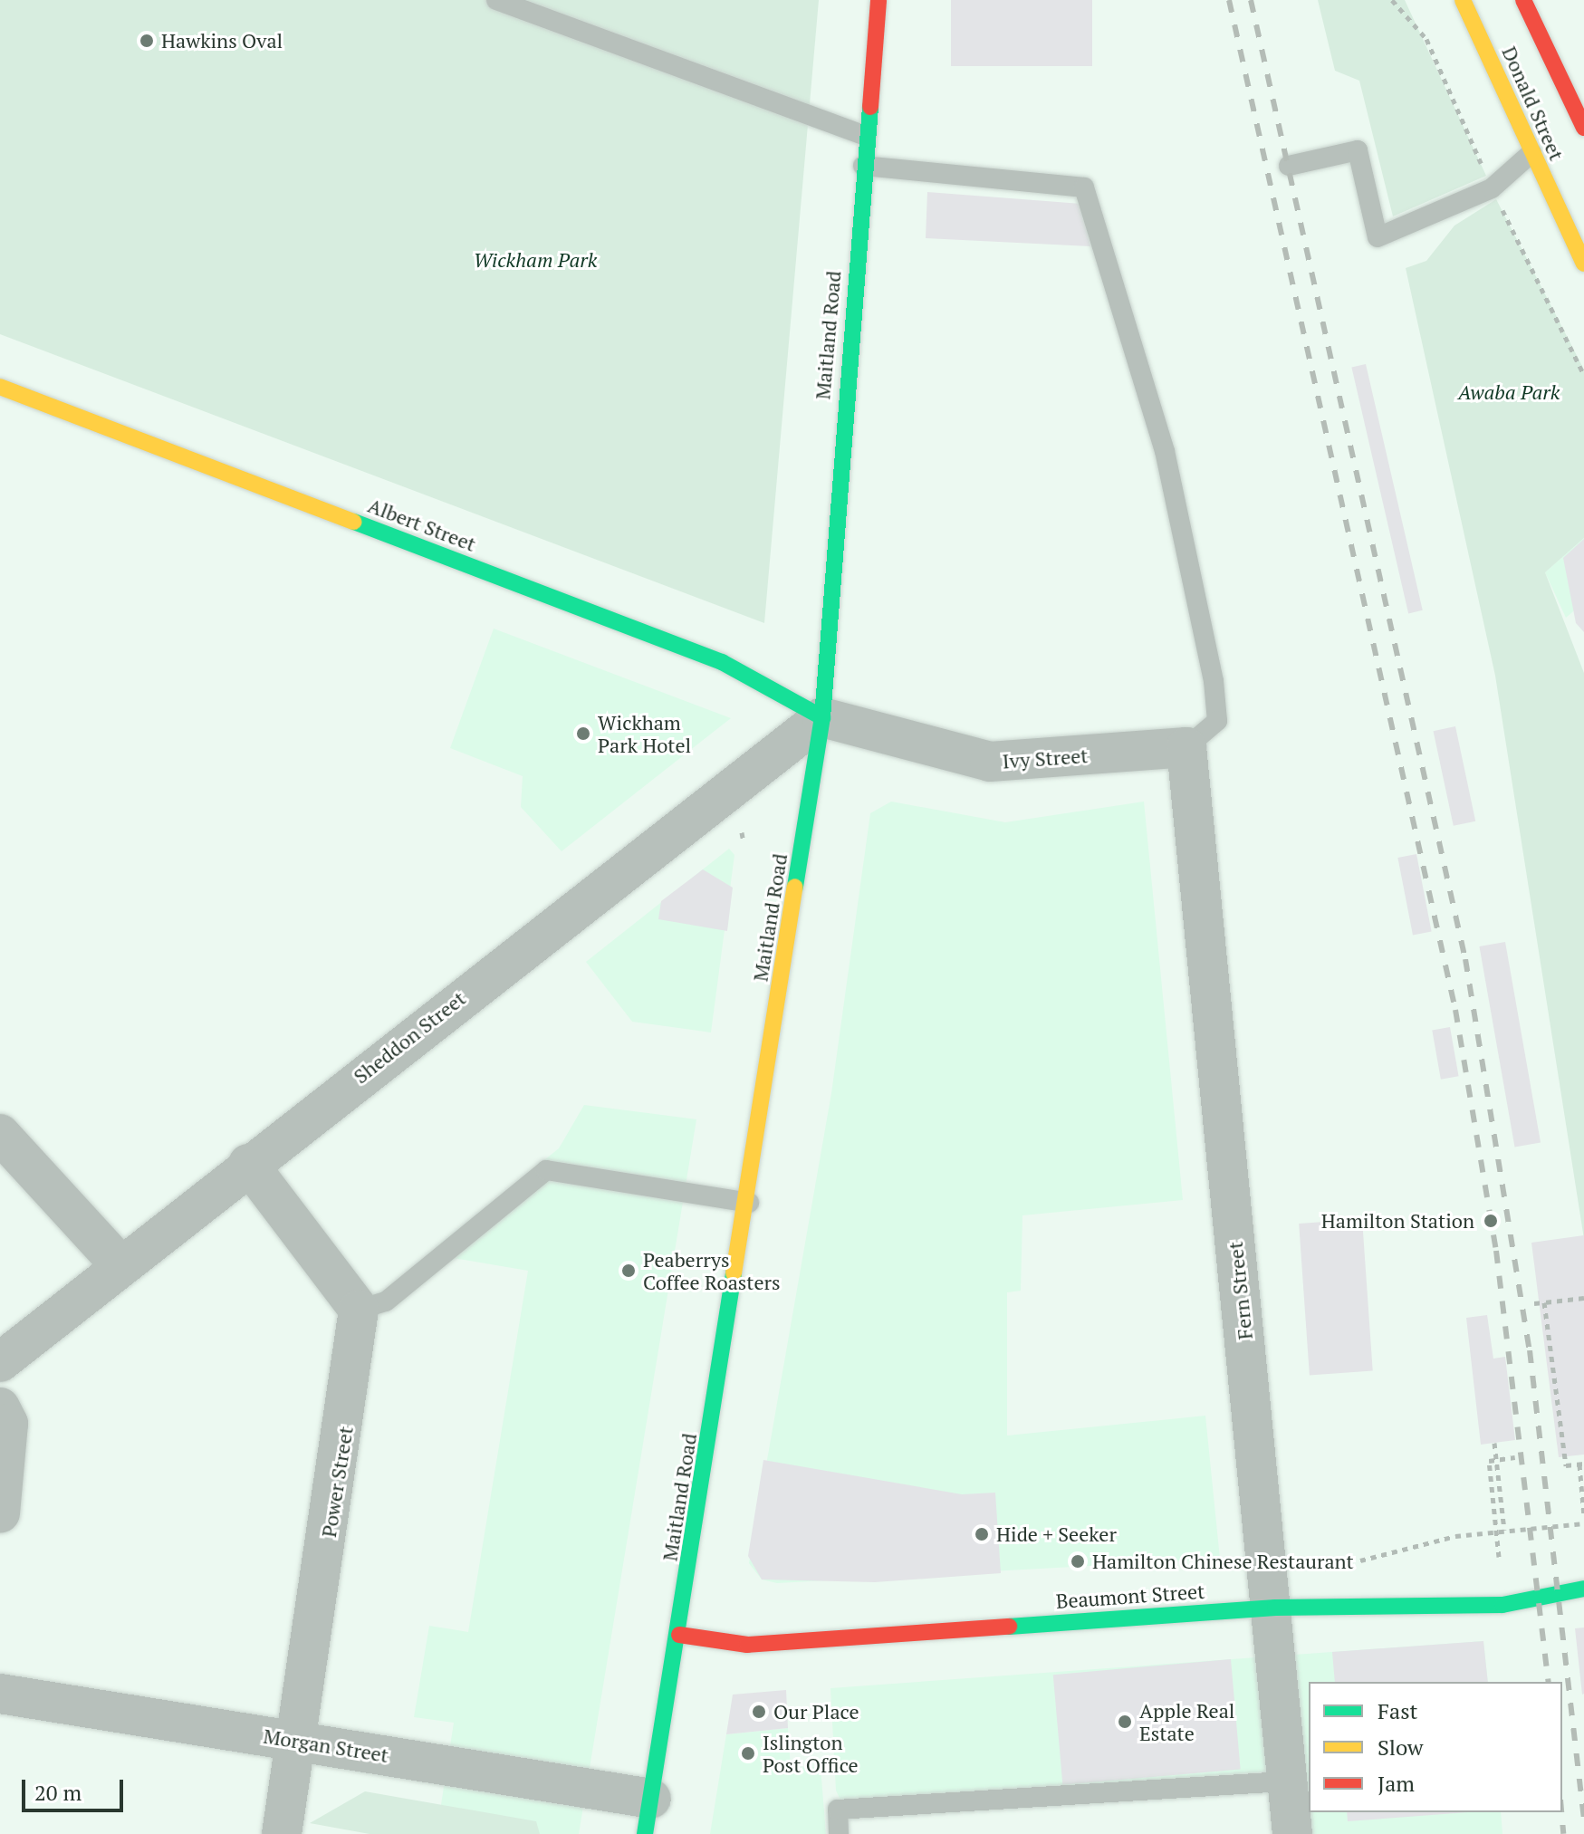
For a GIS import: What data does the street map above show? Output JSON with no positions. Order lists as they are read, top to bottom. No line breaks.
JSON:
{"streets":{"main road":["Donald Street","Maitland Road","Albert Street","Beaumont Street"],"street":["Ivy Street","Sheddon Street","Fern Street","Power Street","Morgan Street"]},"crossings":[["Maitland Road","Albert Street"],["Maitland Road","Ivy Street"],["Maitland Road","Sheddon Street"],["Maitland Road","Beaumont Street"],["Maitland Road","Morgan Street"],["Albert Street","Ivy Street"],["Albert Street","Sheddon Street"],["Ivy Street","Sheddon Street"],["Ivy Street","Fern Street"],["Fern Street","Beaumont Street"],["Power Street","Morgan Street"]],"parks":["Wickham Park","Awaba Park"],"places":["Hawkins Oval","Wickham Park Hotel","Hamilton Station","Peaberrys Coffee Roasters","Hide + Seeker","Hamilton Chinese Restaurant","Our Place","Apple Real Estate","Islington Post Office"],"legend":["Fast","Slow","Jam"],"scale_bar":"20 m"}
